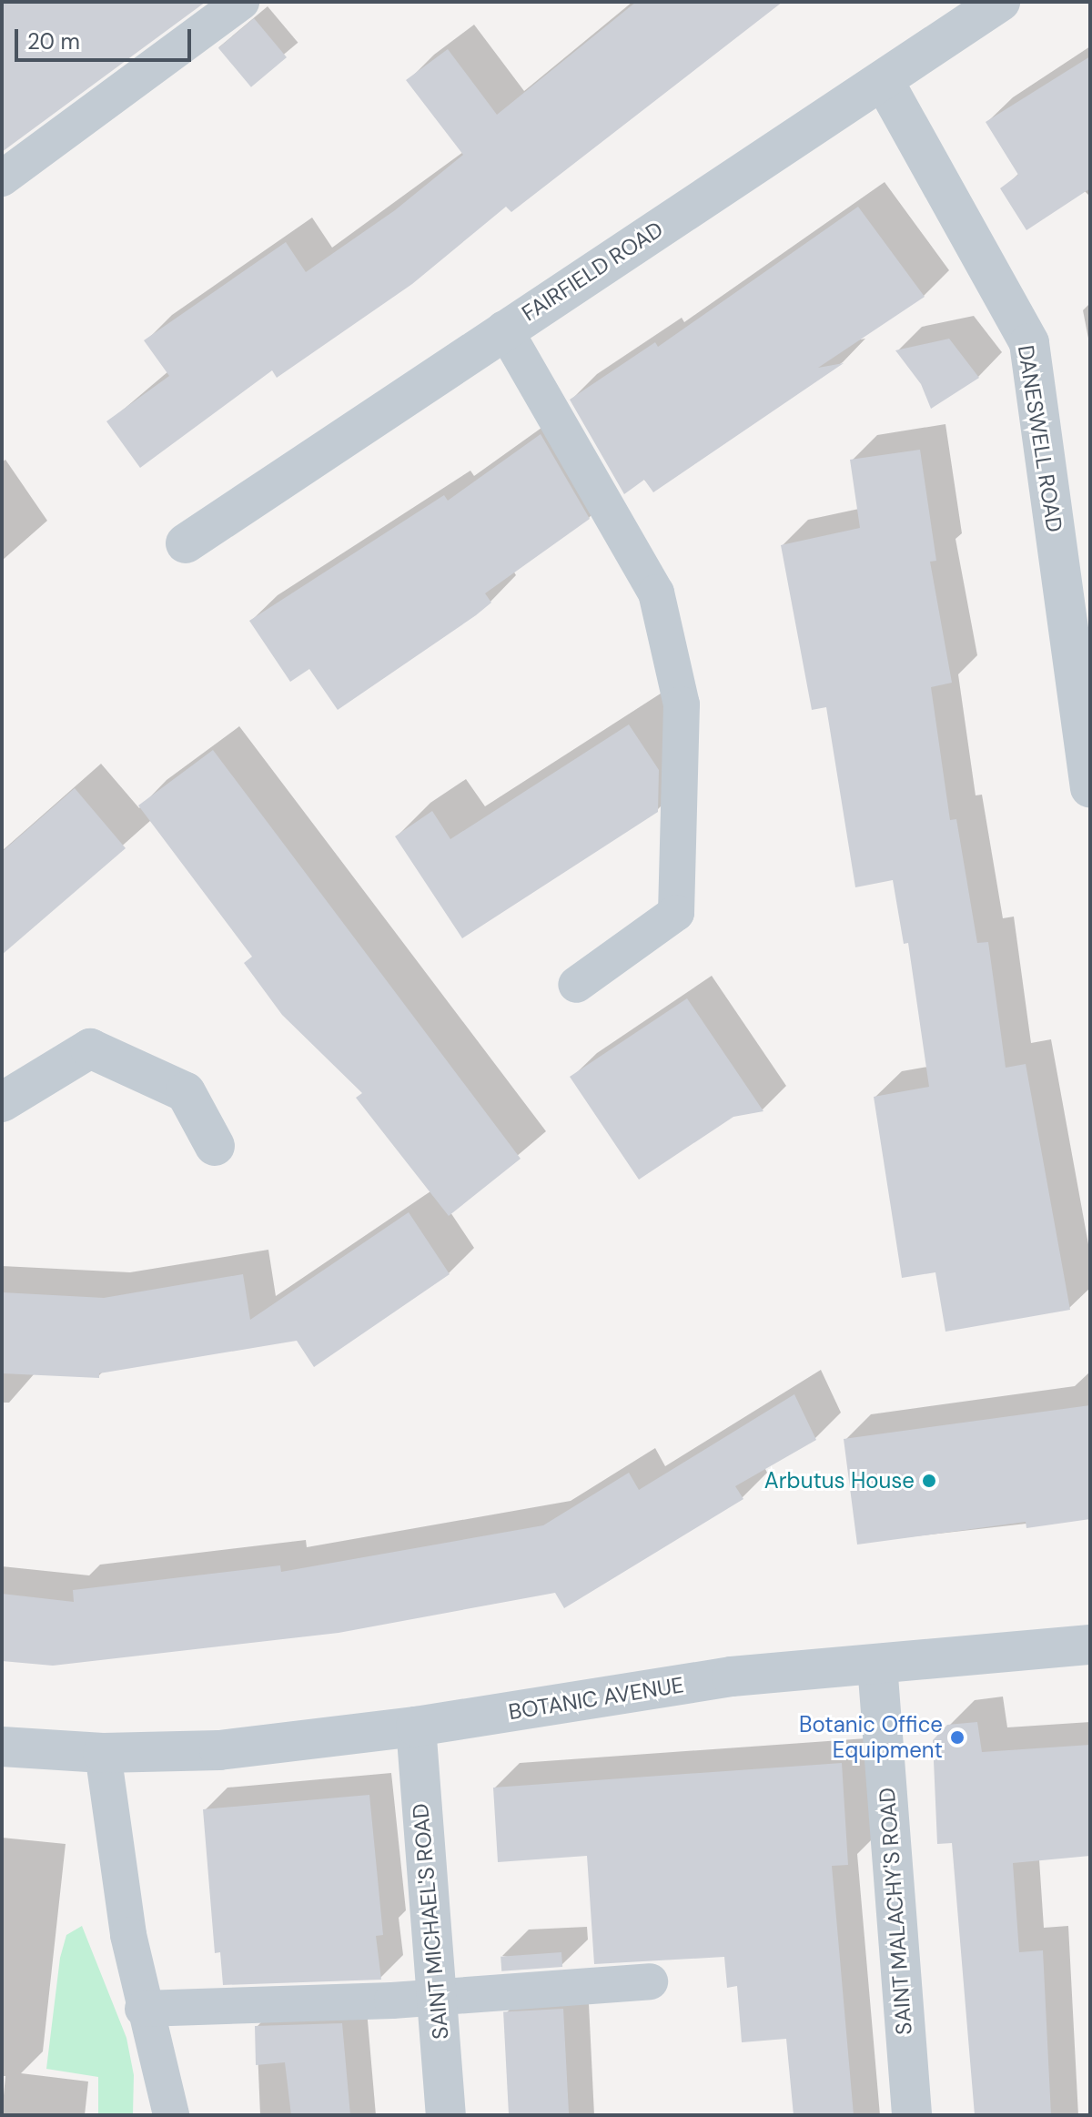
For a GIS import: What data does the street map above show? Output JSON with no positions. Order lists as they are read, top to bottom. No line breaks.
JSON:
{"streets":{"street":["FAIRFIELD ROAD","DANESWELL ROAD","BOTANIC AVENUE","SAINT MALACHY'S ROAD","SAINT MICHAEL'S ROAD"]},"crossings":[["FAIRFIELD ROAD","DANESWELL ROAD"],["BOTANIC AVENUE","SAINT MALACHY'S ROAD"],["BOTANIC AVENUE","SAINT MICHAEL'S ROAD"]],"places":["Arbutus House","Botanic Office Equipment"],"scale_bar":"20 m"}
